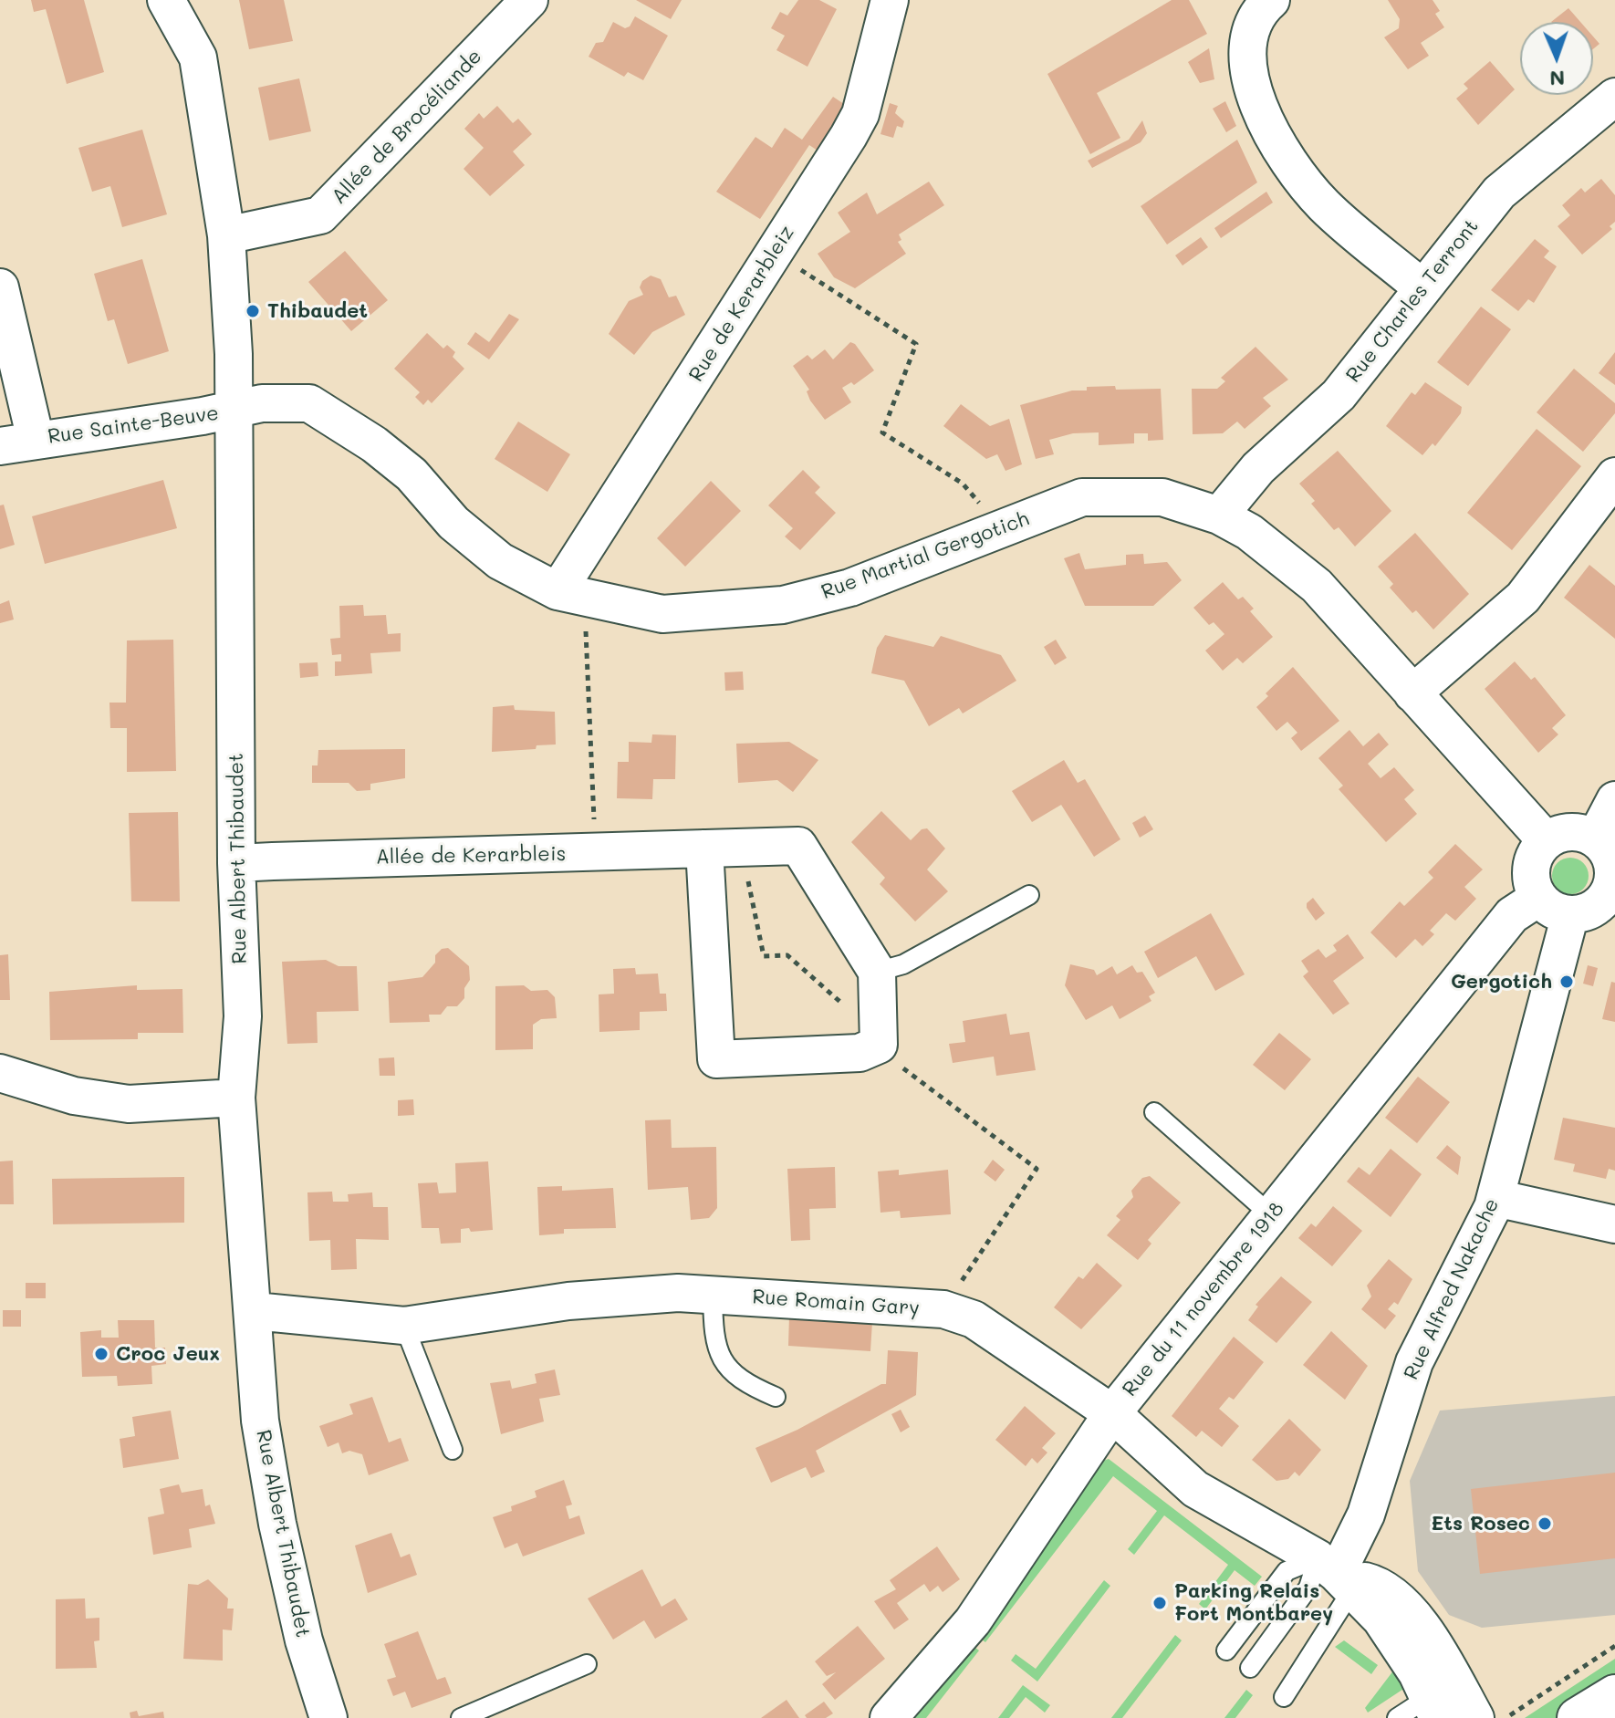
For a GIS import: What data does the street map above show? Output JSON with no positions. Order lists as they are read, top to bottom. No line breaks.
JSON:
{"streets":{"street":["Allée de Brocéliande","Rue Charles Terront","Rue de Kerarbleiz","Rue Sainte-Beuve","Rue Martial Gergotich","Allée de Kerarbleis","Rue Albert Thibaudet","Rue Alfred Nakache","Rue du 11 novembre 1918","Rue Romain Gary"]},"crossings":[["Allée de Brocéliande","Rue Albert Thibaudet"],["Rue Charles Terront","Rue Martial Gergotich"],["Rue de Kerarbleiz","Rue Martial Gergotich"],["Rue Sainte-Beuve","Rue Martial Gergotich"],["Rue Sainte-Beuve","Rue Albert Thibaudet"],["Rue Martial Gergotich","Rue Albert Thibaudet"],["Rue Martial Gergotich","Rue Alfred Nakache"],["Rue Martial Gergotich","Rue du 11 novembre 1918"],["Allée de Kerarbleis","Rue Albert Thibaudet"],["Rue Albert Thibaudet","Rue Romain Gary"],["Rue Alfred Nakache","Rue du 11 novembre 1918"],["Rue Alfred Nakache","Rue Romain Gary"],["Rue du 11 novembre 1918","Rue Romain Gary"]],"places":["Thibaudet","Gergotich","Croc Jeux","Ets Rosec","Parking Relais Fort Montbarey"],"north":"bottom"}
